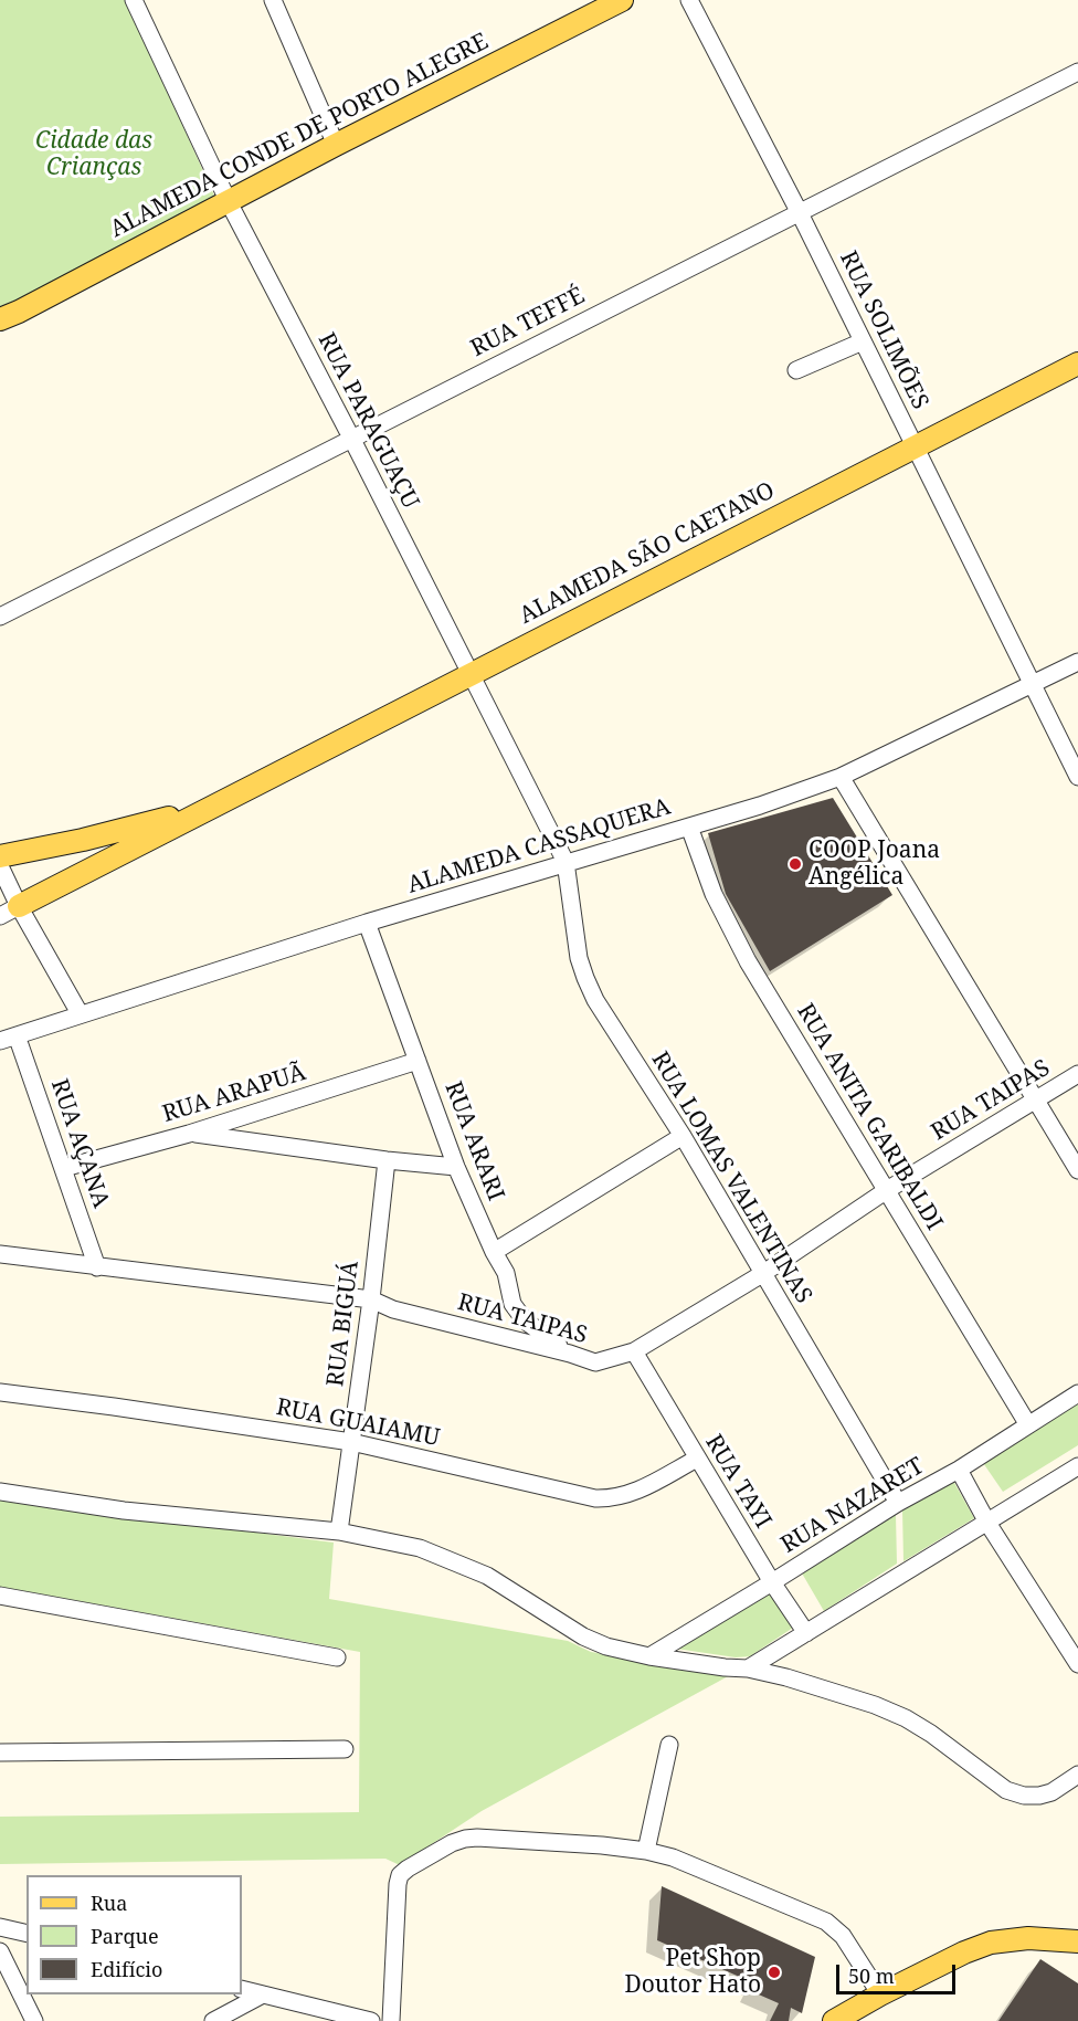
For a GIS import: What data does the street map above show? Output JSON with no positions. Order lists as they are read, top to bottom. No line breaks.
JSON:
{"streets":{"main road":["ALAMEDA CONDE DE PORTO ALEGRE","ALAMEDA SÃO CAETANO"],"street":["RUA TEFFÉ","RUA SOLIMÕES","RUA PARAGUAÇU","ALAMEDA CASSAQUERA","RUA ARAPUÃ","RUA TAIPAS","RUA ANITA GARIBALDI","RUA ARARI","RUA AÇANA","RUA LOMAS VALENTINAS","RUA BIGUÁ","RUA GUAIAMU","RUA TAYI","RUA NAZARET"]},"crossings":[["ALAMEDA CONDE DE PORTO ALEGRE","RUA PARAGUAÇU"],["RUA TEFFÉ","RUA SOLIMÕES"],["RUA TEFFÉ","RUA PARAGUAÇU"],["RUA SOLIMÕES","ALAMEDA SÃO CAETANO"],["RUA SOLIMÕES","ALAMEDA CASSAQUERA"],["RUA PARAGUAÇU","ALAMEDA SÃO CAETANO"],["RUA PARAGUAÇU","ALAMEDA CASSAQUERA"],["RUA PARAGUAÇU","RUA LOMAS VALENTINAS"],["ALAMEDA CASSAQUERA","RUA ANITA GARIBALDI"],["ALAMEDA CASSAQUERA","RUA ARARI"],["ALAMEDA CASSAQUERA","RUA AÇANA"],["ALAMEDA CASSAQUERA","RUA LOMAS VALENTINAS"],["RUA ARAPUÃ","RUA ARARI"],["RUA ARAPUÃ","RUA AÇANA"],["RUA TAIPAS","RUA ANITA GARIBALDI"],["RUA TAIPAS","RUA ARARI"],["RUA TAIPAS","RUA AÇANA"],["RUA TAIPAS","RUA LOMAS VALENTINAS"],["RUA TAIPAS","RUA BIGUÁ"],["RUA TAIPAS","RUA TAYI"],["RUA ANITA GARIBALDI","RUA NAZARET"],["RUA LOMAS VALENTINAS","RUA NAZARET"],["RUA BIGUÁ","RUA GUAIAMU"],["RUA GUAIAMU","RUA TAYI"],["RUA TAYI","RUA NAZARET"]],"parks":["Cidade das Crianças"],"places":["COOP Joana Angélica","Pet Shop Doutor Hato"],"legend":["Rua","Parque","Edifício"],"scale_bar":"50 m"}
